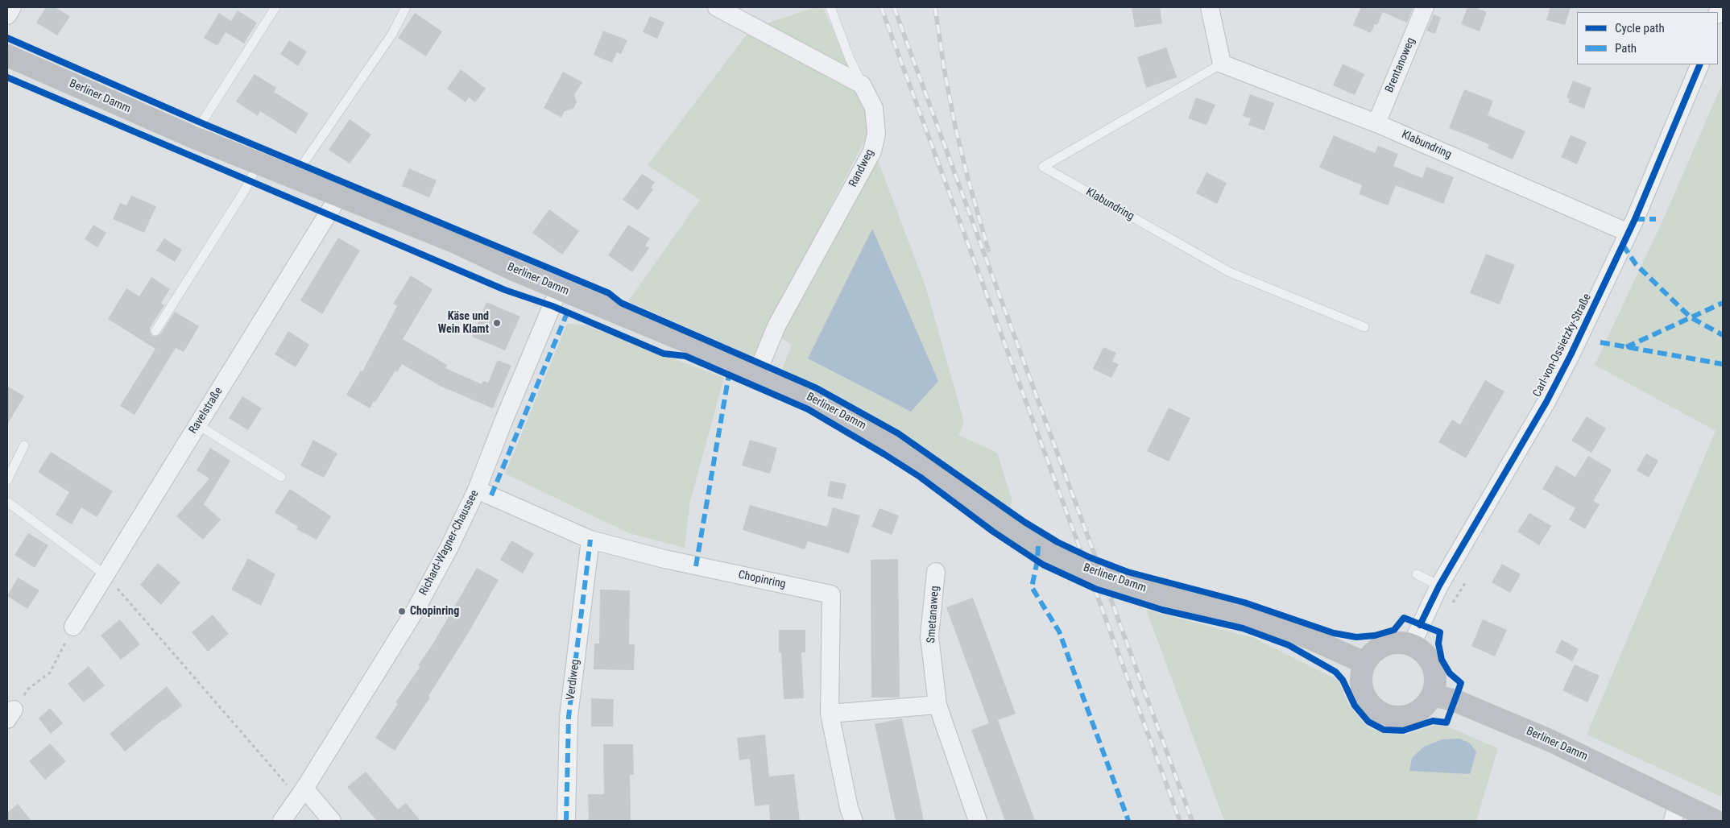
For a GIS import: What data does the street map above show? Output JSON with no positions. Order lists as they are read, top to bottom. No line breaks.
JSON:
{"streets":{"main road":["Berliner Damm"],"street":["Brentanoweg","Klabundring","Randweg","Carl-von-Ossietzky-Straße","Ravelstraße","Richard-Wagner-Chaussee","Chopinring","Smetanaweg","Verdiweg"]},"crossings":[["Brentanoweg","Klabundring"],["Berliner Damm","Randweg"],["Berliner Damm","Carl-von-Ossietzky-Straße"],["Berliner Damm","Ravelstraße"],["Berliner Damm","Richard-Wagner-Chaussee"],["Klabundring","Carl-von-Ossietzky-Straße"],["Richard-Wagner-Chaussee","Chopinring"],["Chopinring","Verdiweg"]],"places":["Käse und Wein Klamt","Chopinring"],"legend":["Cycle path","Path"]}
